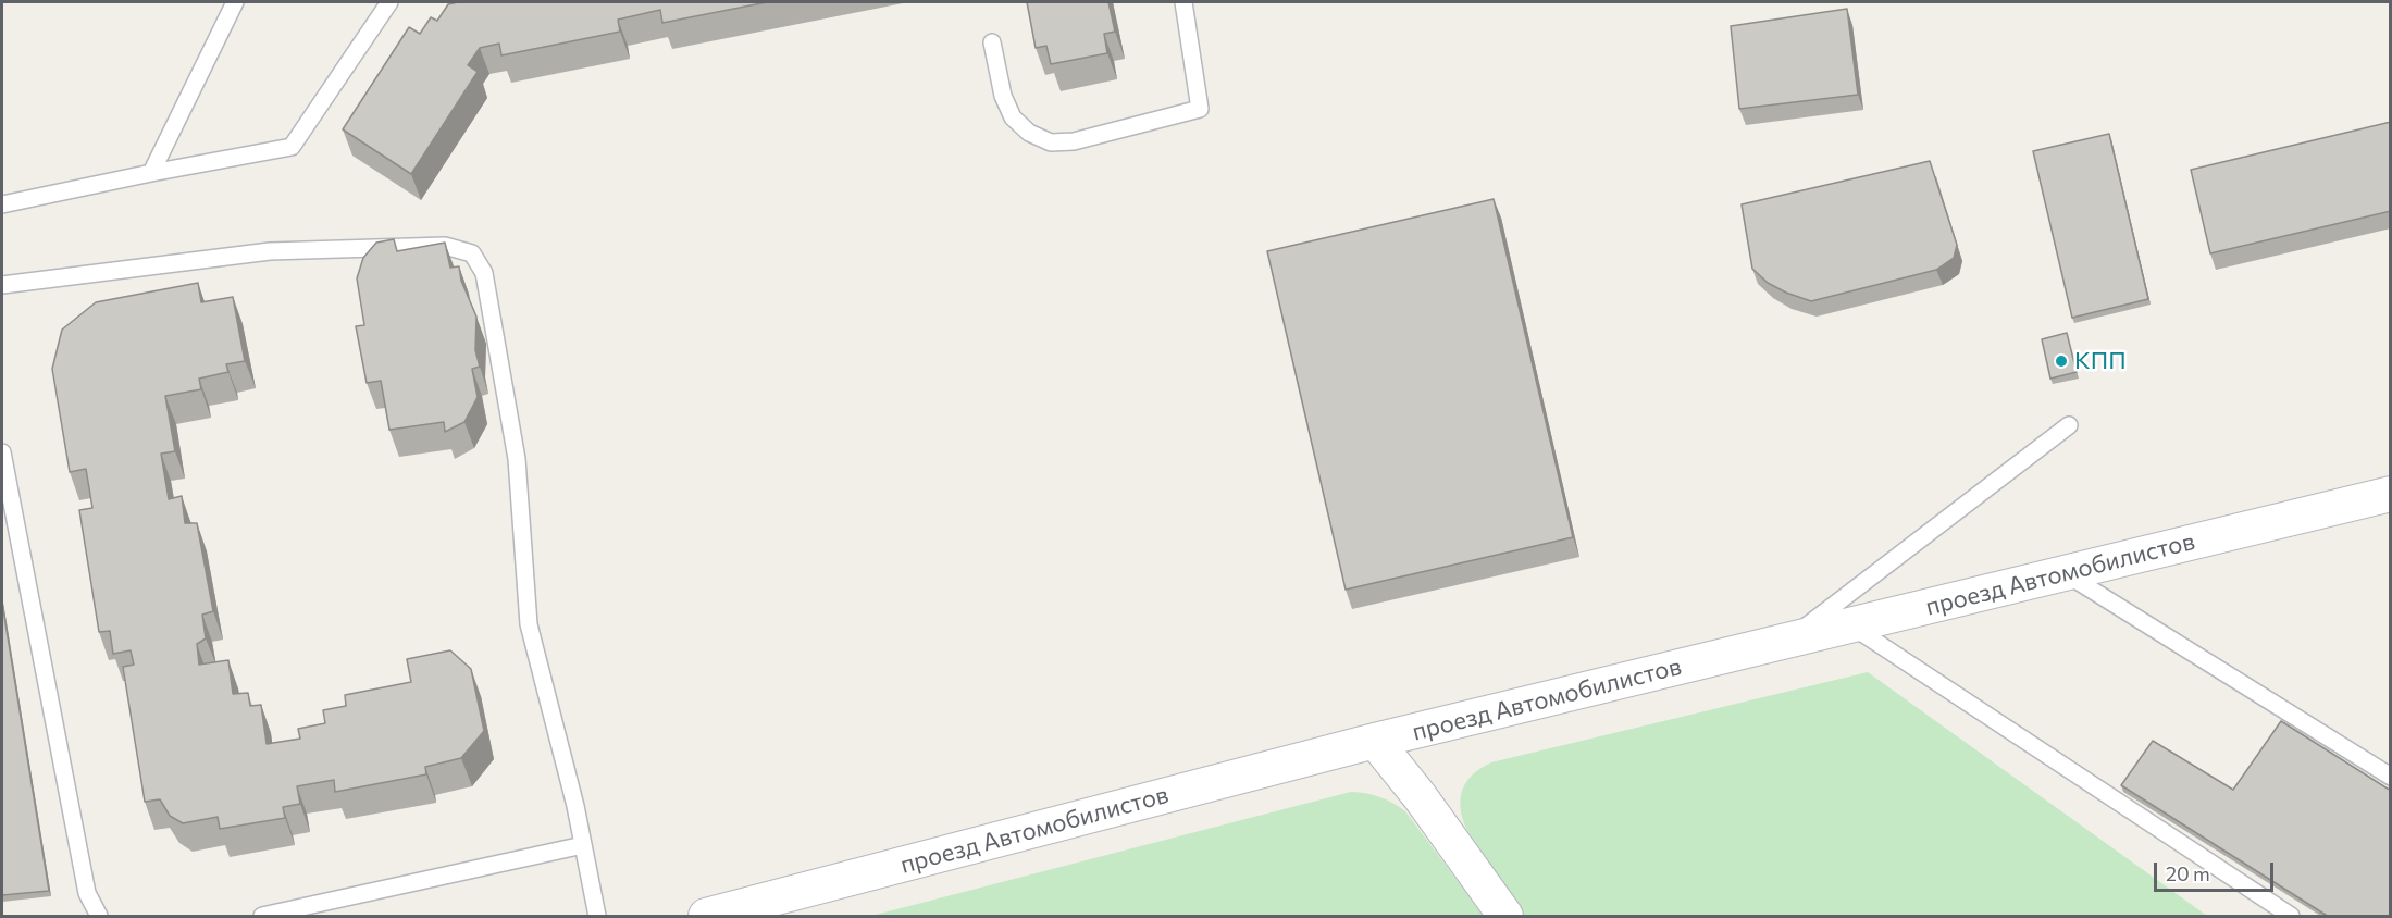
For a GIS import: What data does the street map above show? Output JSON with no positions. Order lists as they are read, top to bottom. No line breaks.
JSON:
{"streets":{"street":["проезд Автомобилистов"]},"places":["КПП"],"scale_bar":"20 m"}
